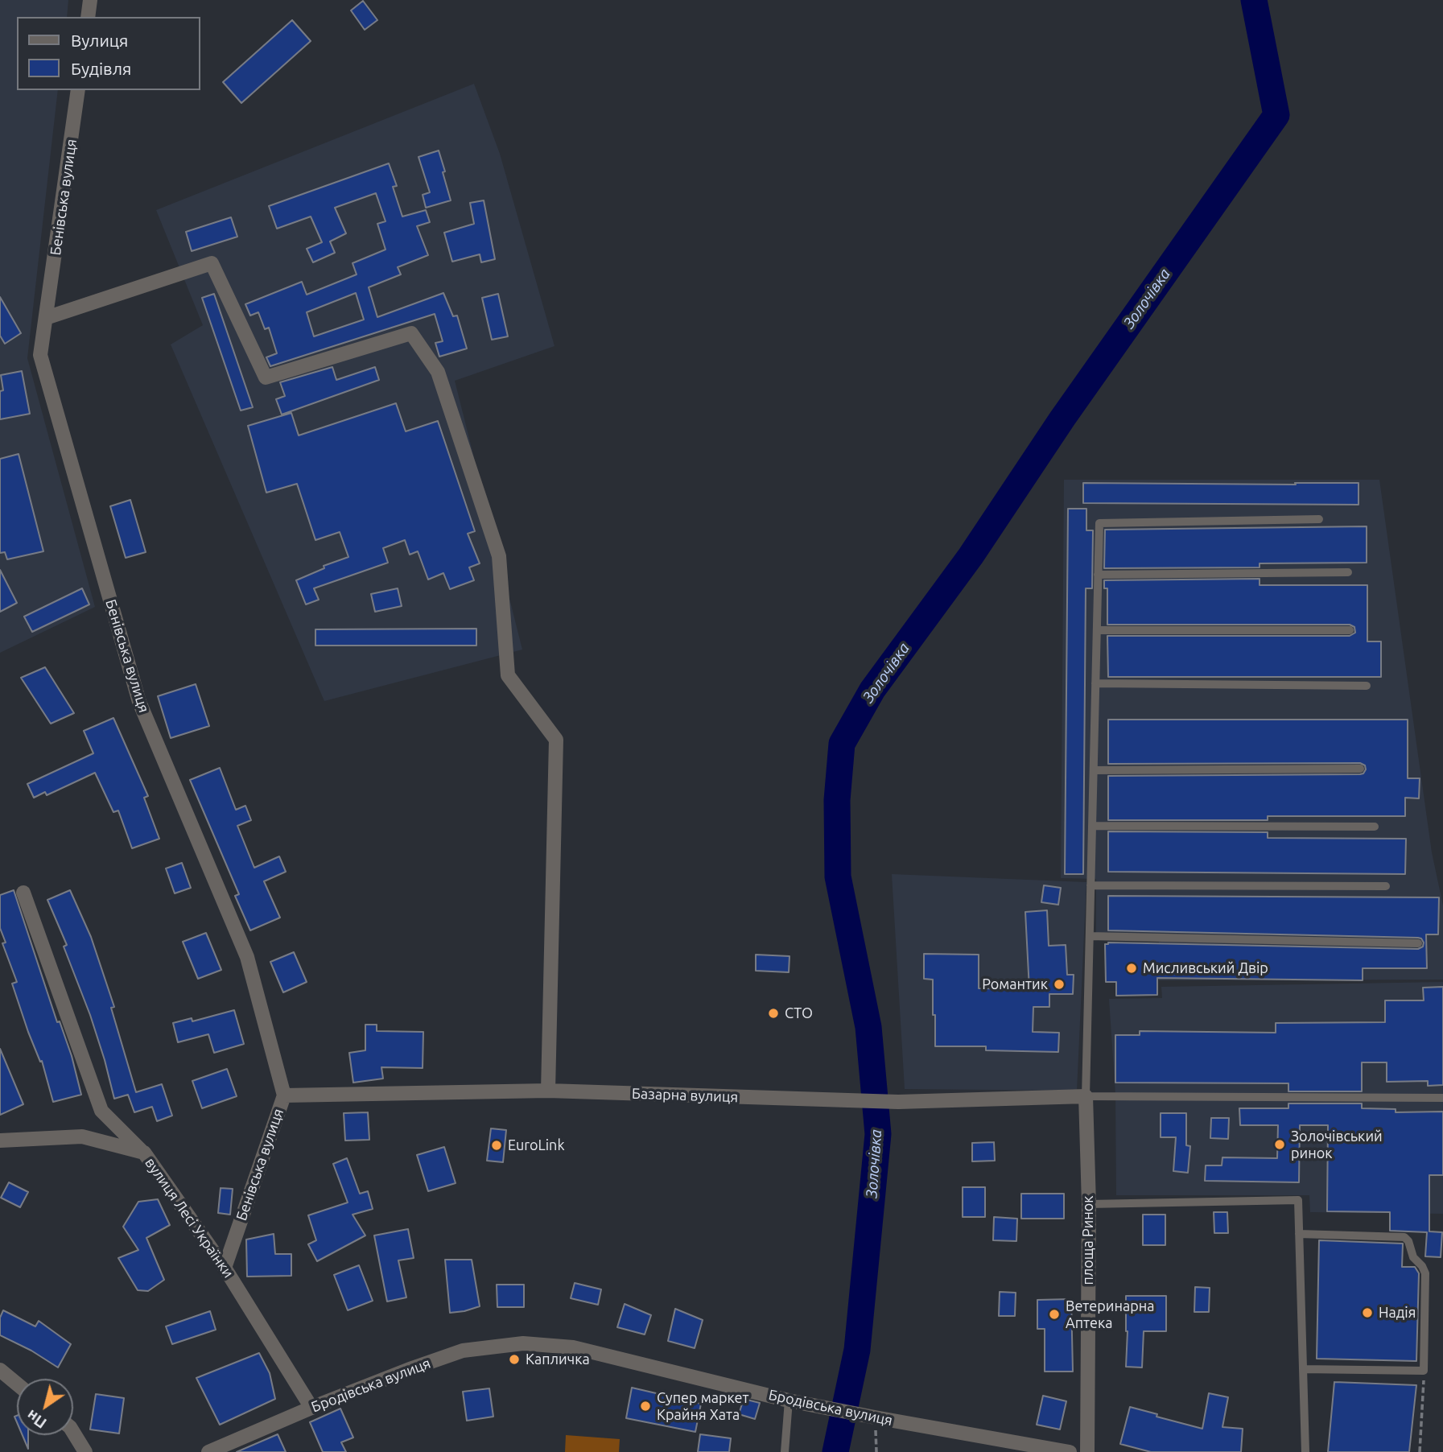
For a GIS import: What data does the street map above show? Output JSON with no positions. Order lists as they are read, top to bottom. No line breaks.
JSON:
{"streets":{"street":["Бенівська вулиця","Базарна вулиця","вулиця Лесі Українки","площа Ринок","Бродівська вулиця"]},"crossings":[["Бенівська вулиця","Базарна вулиця"],["Бенівська вулиця","вулиця Лесі Українки"],["Базарна вулиця","площа Ринок"],["вулиця Лесі Українки","Бродівська вулиця"]],"water":["Золочівка"],"places":["Мисливський Двір","Романтик","СТО","Золочівський ринок","EuroLink","Надія","Ветеринарна Аптека","Капличка","Супер маркет Крайня Хата"],"legend":["Вулиця","Будівля"],"north":"bottom left"}
